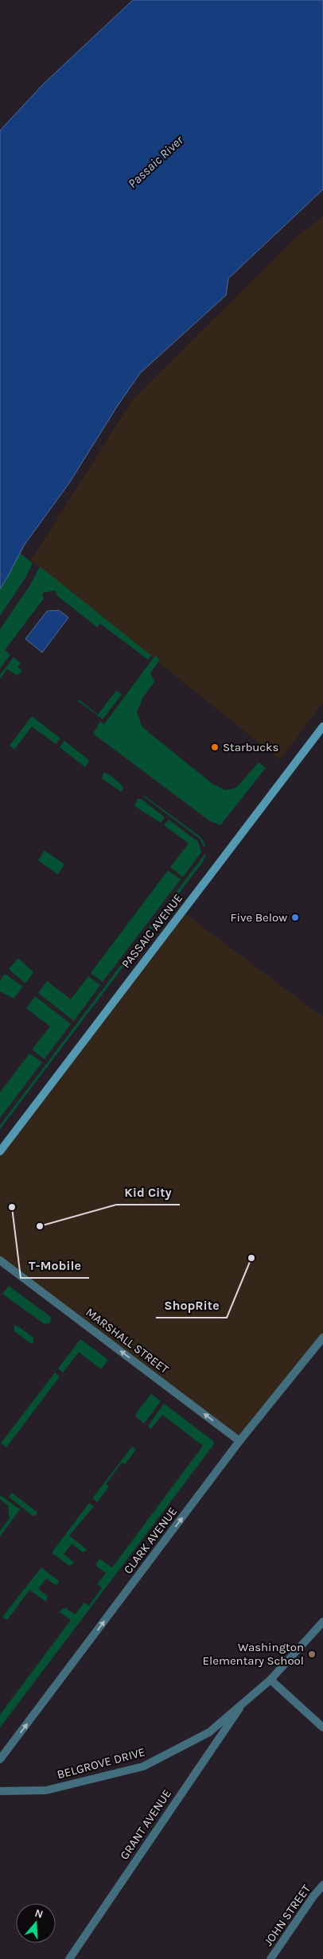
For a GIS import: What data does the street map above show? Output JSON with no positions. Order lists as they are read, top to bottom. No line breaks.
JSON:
{"streets":{"main road":["PASSAIC AVENUE"],"street":["MARSHALL STREET","CLARK AVENUE","BELGROVE DRIVE","GRANT AVENUE","JOHN STREET"]},"crossings":[["MARSHALL STREET","CLARK AVENUE"],["BELGROVE DRIVE","GRANT AVENUE"]],"one_way":["MARSHALL STREET","CLARK AVENUE"],"water":["Passaic River"],"places":["Starbucks","Five Below","T-Mobile","Kid City","ShopRite","Washington Elementary School"],"north":"top"}
